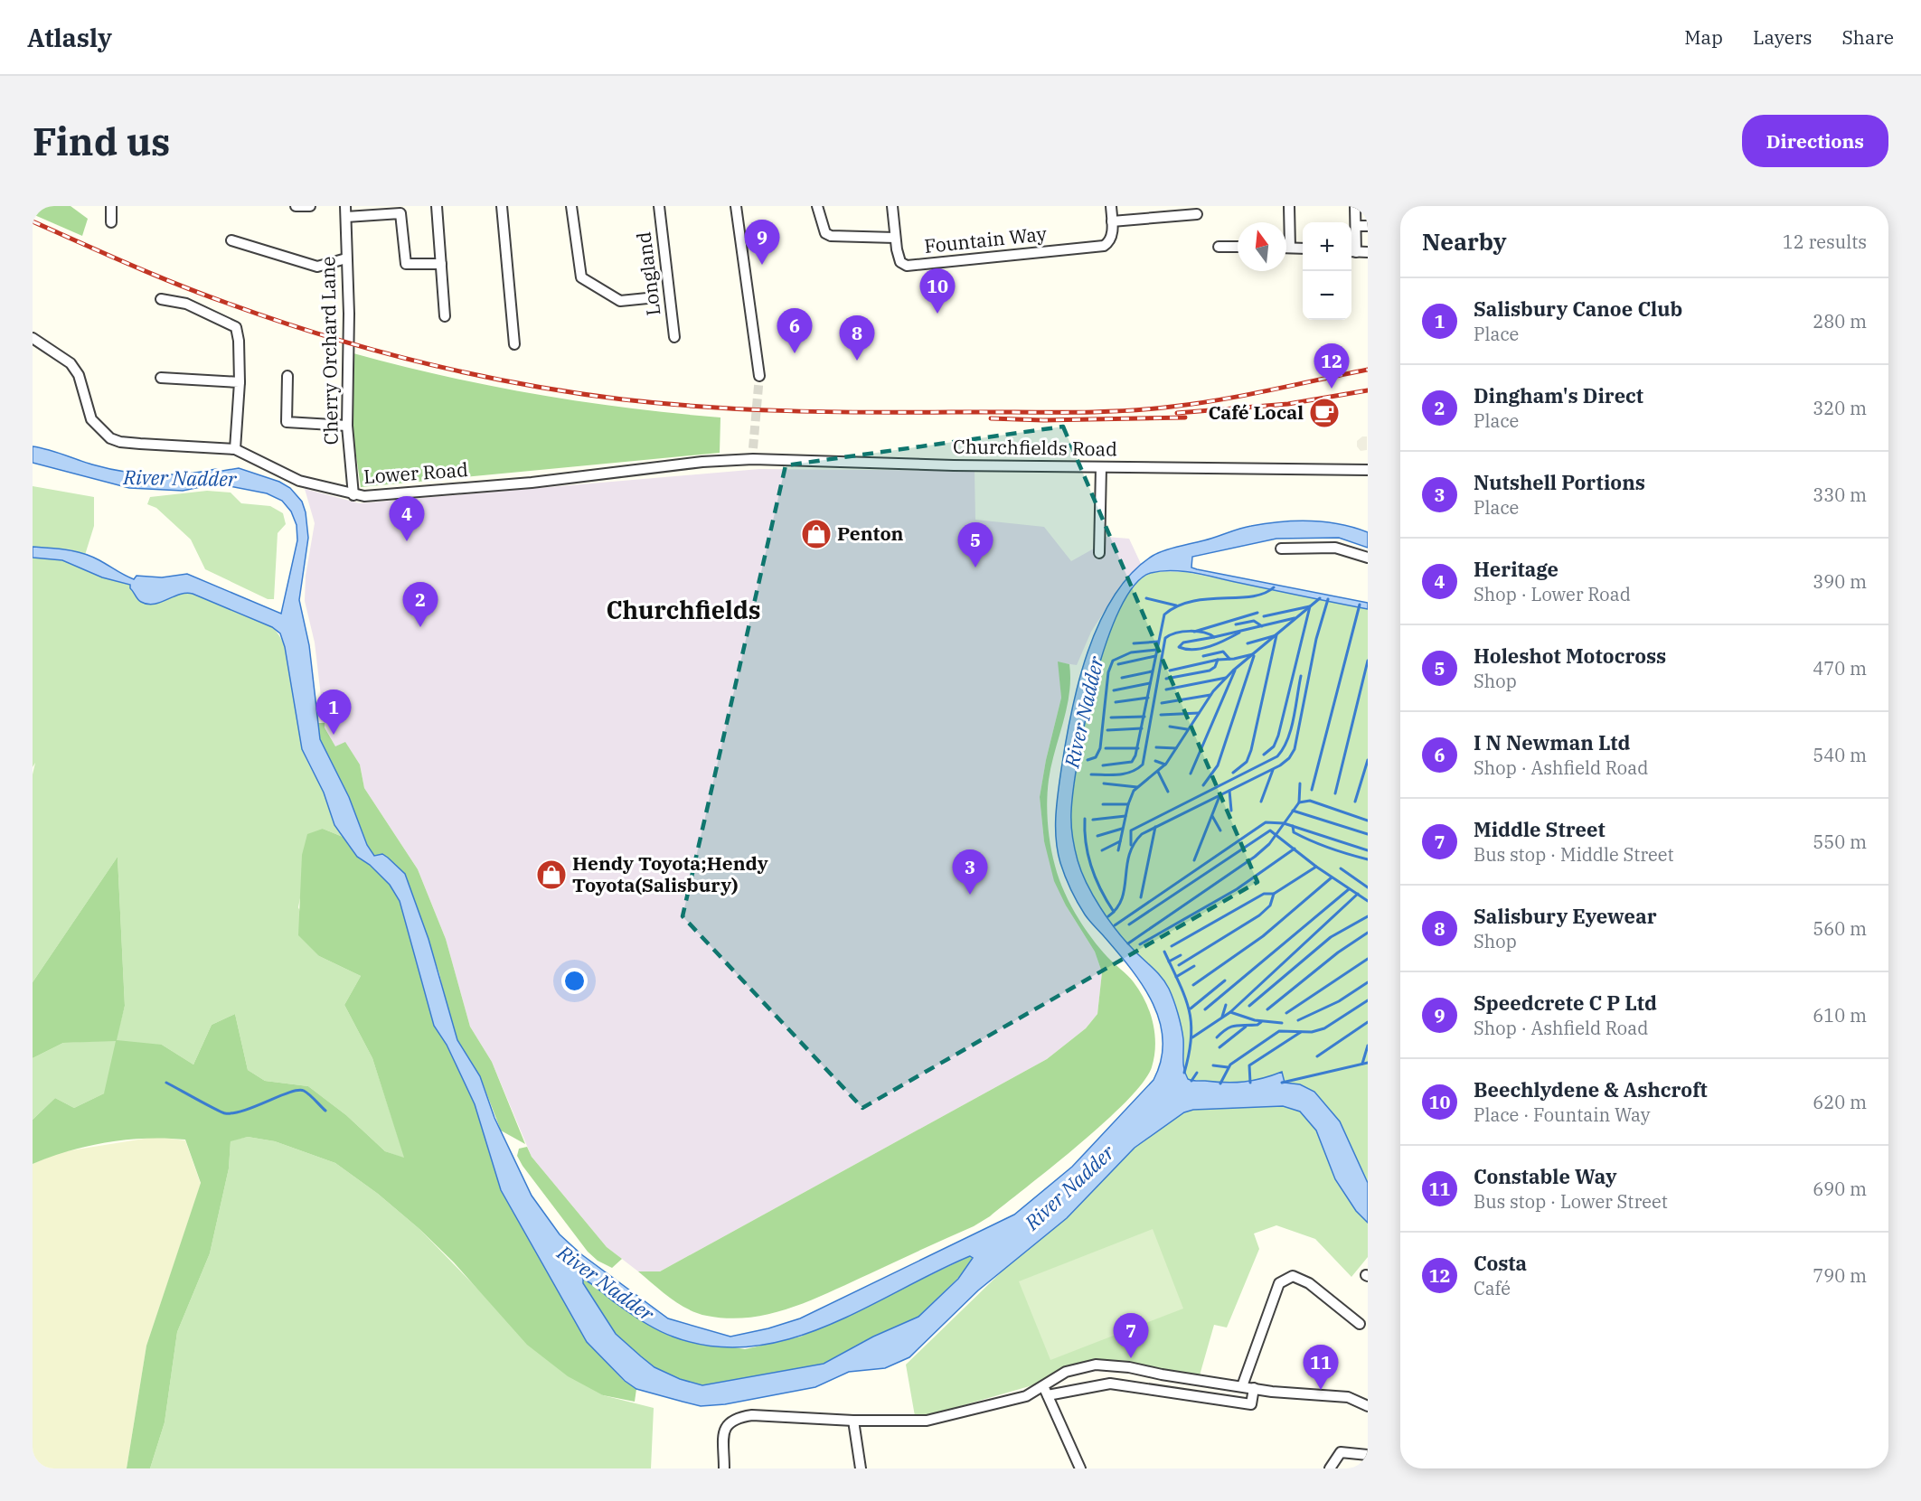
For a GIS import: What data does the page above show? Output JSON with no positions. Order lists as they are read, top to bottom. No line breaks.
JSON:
{"streets":{"street":["Fountain Way","Longland","Cherry Orchard Lane","Churchfields Road","Lower Road"]},"crossings":[["Cherry Orchard Lane","Lower Road"],["Churchfields Road","Lower Road"]],"districts":["Churchfields"],"water":["River Nadder"],"places":{"cafe":["Café Local"],"shop":["Penton","Hendy Toyota;Hendy Toyota(Salisbury)"]},"north":"top","page":{"header":"Atlasly","nav":["Map","Layers","Share"],"buttons":"Directions","title":"Find us","heading":["Nearby","12 results"],"pins":["9","10","6","8","12","4","5","2","1","3","7","11"],"map_buttons":["+","−"],"list":[{"mark":"1","name":"Salisbury Canoe Club","note":"Place","value":"280 m"},{"mark":"2","name":"Dingham's Direct","note":"Place","value":"320 m"},{"mark":"3","name":"Nutshell Portions","note":"Place","value":"330 m"},{"mark":"4","name":"Heritage","note":"Shop · Lower Road","value":"390 m"},{"mark":"5","name":"Holeshot Motocross","note":"Shop","value":"470 m"},{"mark":"6","name":"I N Newman Ltd","note":"Shop · Ashfield Road","value":"540 m"},{"mark":"7","name":"Middle Street","note":"Bus stop · Middle Street","value":"550 m"},{"mark":"8","name":"Salisbury Eyewear","note":"Shop","value":"560 m"},{"mark":"9","name":"Speedcrete C P Ltd","note":"Shop · Ashfield Road","value":"610 m"},{"mark":"10","name":"Beechlydene & Ashcroft","note":"Place · Fountain Way","value":"620 m"},{"mark":"11","name":"Constable Way","note":"Bus stop · Lower Street","value":"690 m"},{"mark":"12","name":"Costa","note":"Café","value":"790 m"}]}}
